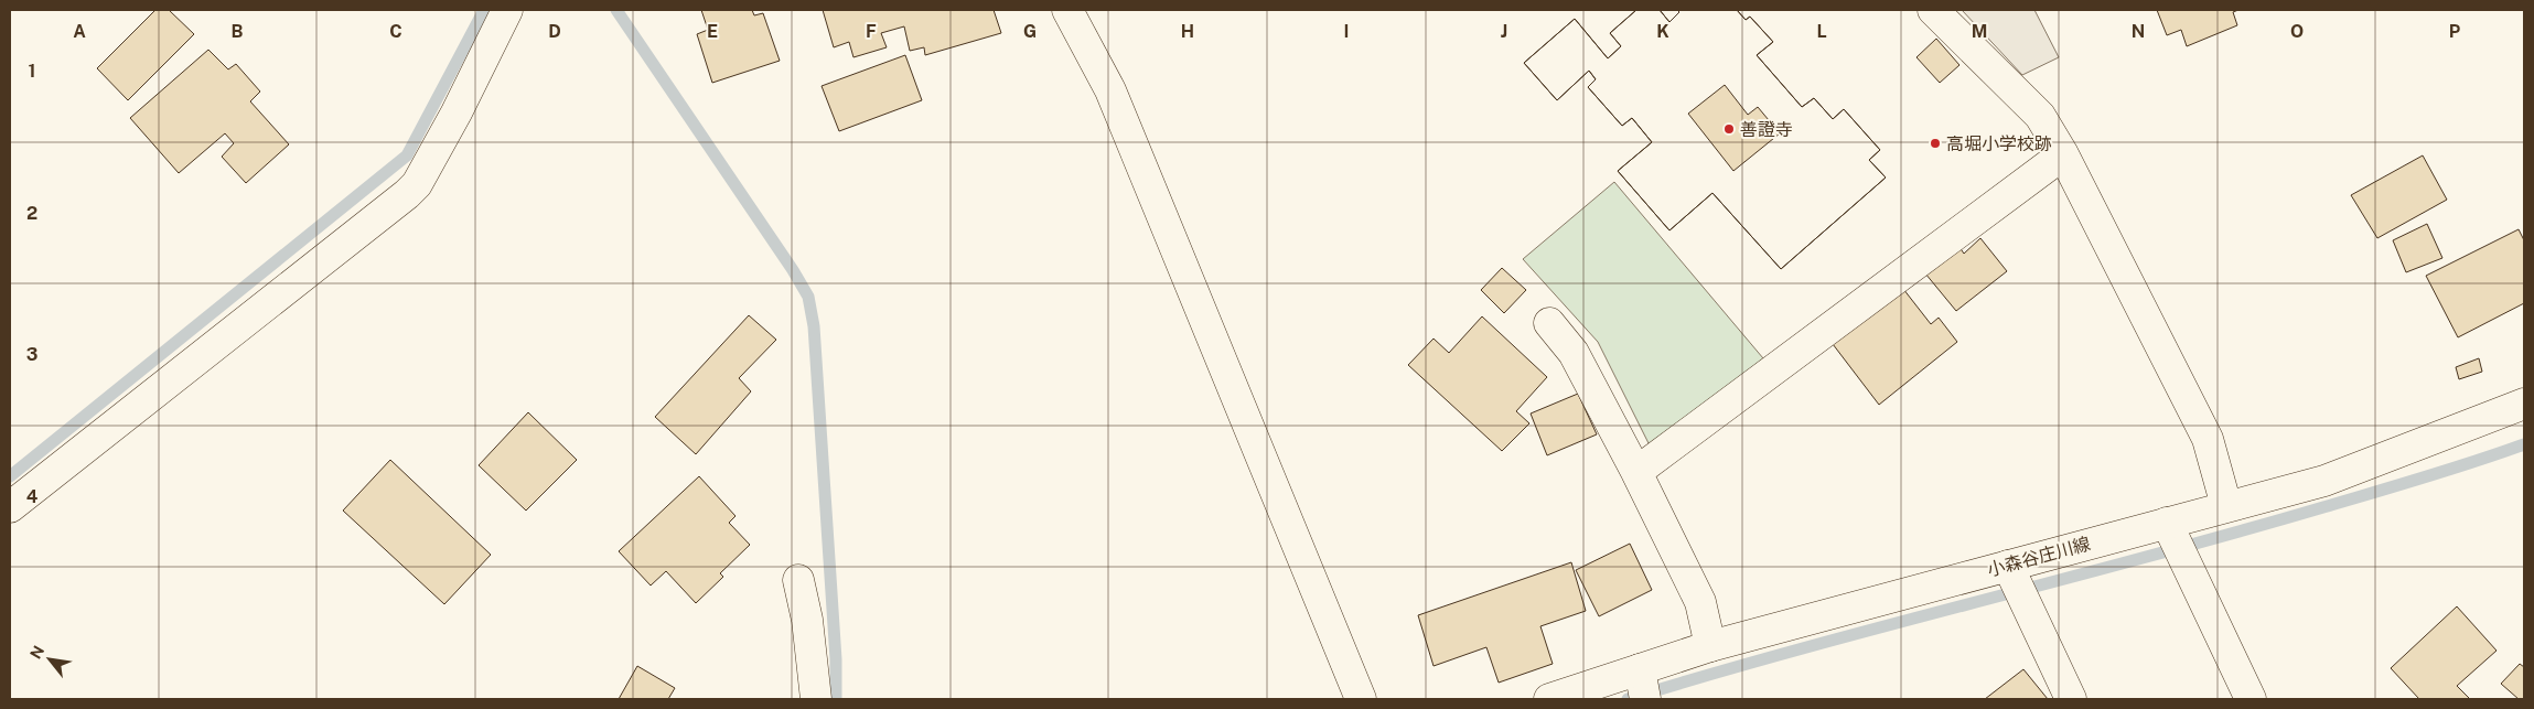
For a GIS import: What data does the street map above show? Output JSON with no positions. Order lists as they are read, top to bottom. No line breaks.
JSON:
{"streets":{"street":["小森谷庄川線"]},"places":["善證寺","高堀小学校跡"],"north":"top left","grid":{"columns":["A","B","C","D","E","F","G","H","I","J","K","L","M","N","O","P"],"rows":["1","2","3","4"]}}
